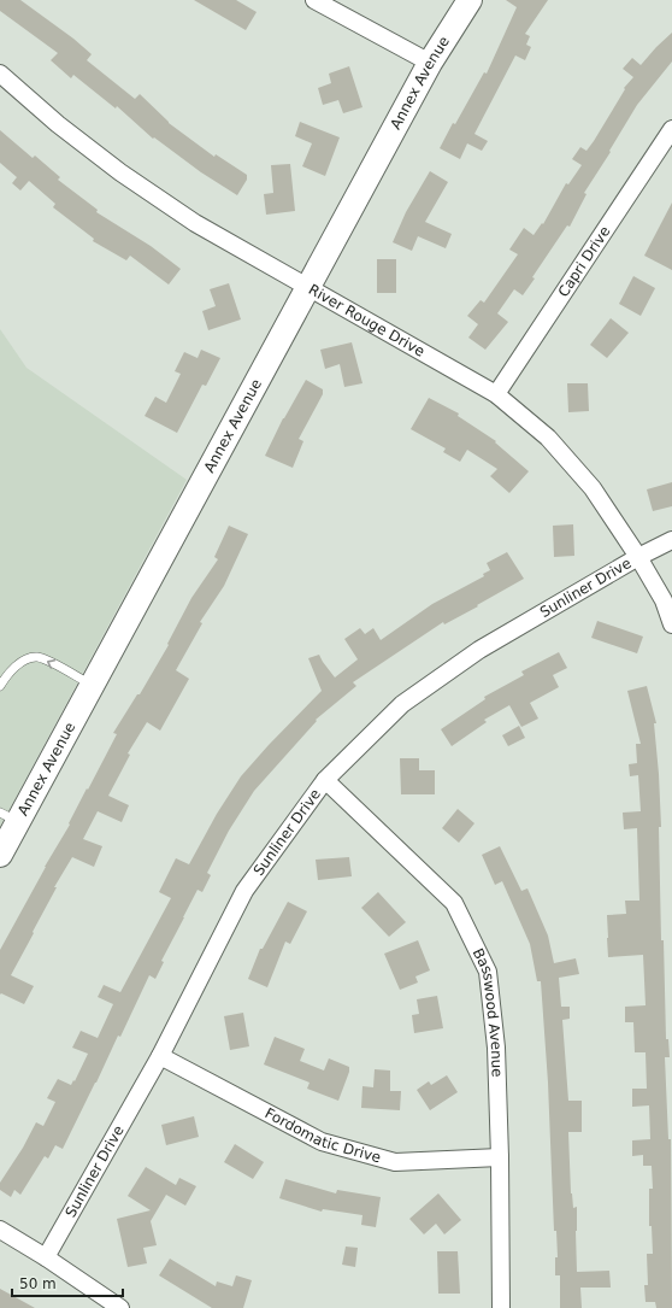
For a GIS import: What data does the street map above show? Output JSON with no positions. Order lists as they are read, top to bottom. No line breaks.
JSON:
{"streets":{"street":["Annex Avenue","Capri Drive","River Rouge Drive","Sunliner Drive","Basswood Avenue","Fordomatic Drive"]},"crossings":[["Annex Avenue","River Rouge Drive"],["Capri Drive","River Rouge Drive"],["River Rouge Drive","Sunliner Drive"],["Sunliner Drive","Basswood Avenue"],["Sunliner Drive","Fordomatic Drive"],["Basswood Avenue","Fordomatic Drive"]],"scale_bar":"50 m"}
